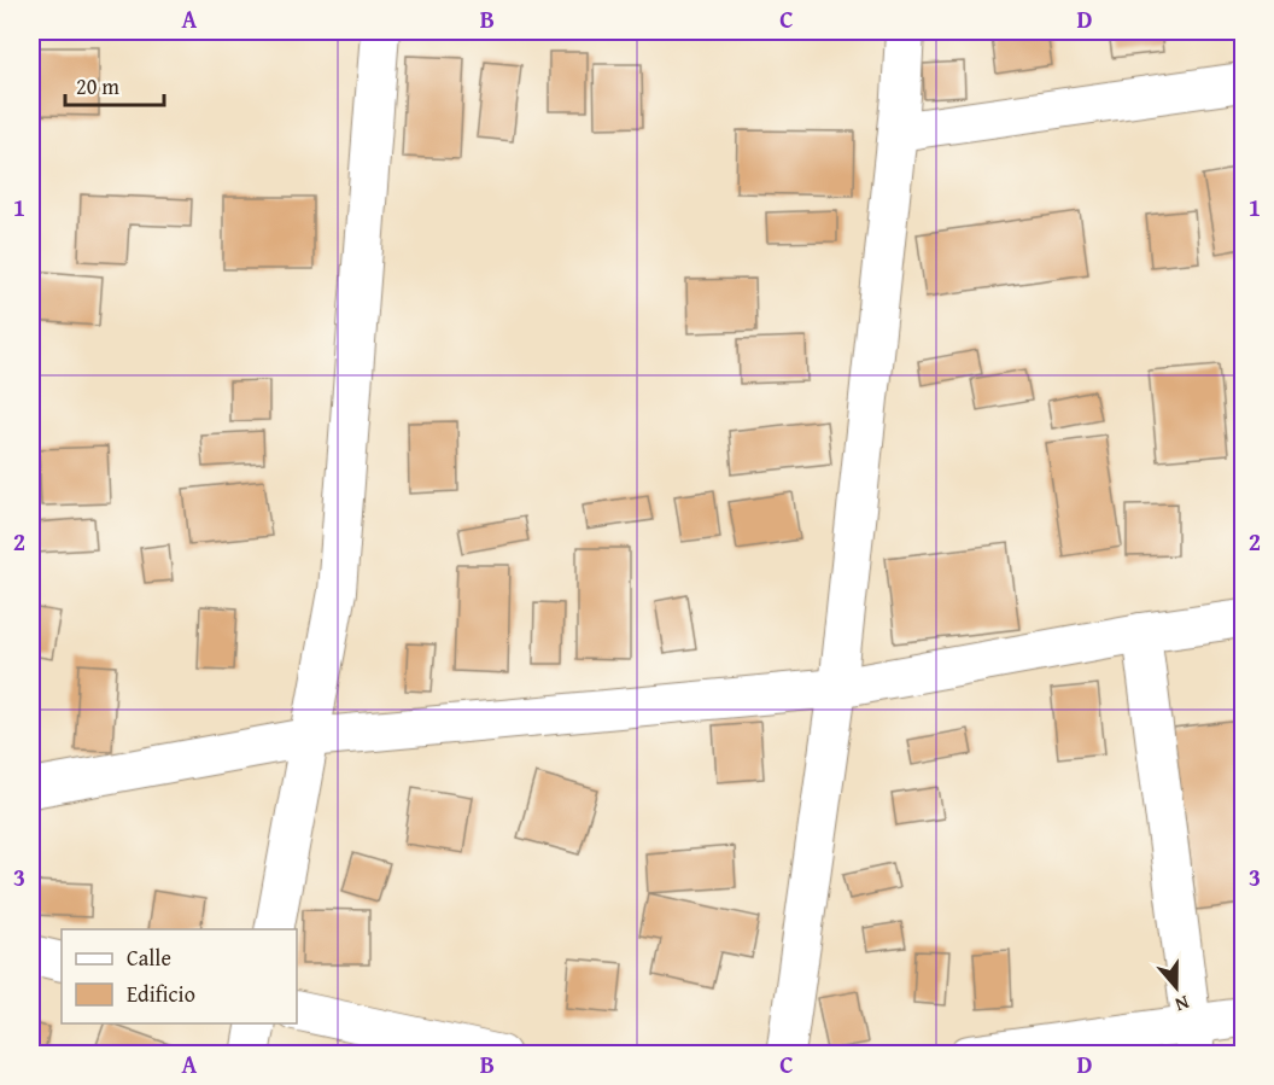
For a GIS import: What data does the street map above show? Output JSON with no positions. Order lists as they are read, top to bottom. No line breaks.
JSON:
{"legend":["Calle","Edificio"],"scale_bar":"20 m","north":"bottom","grid":{"columns":["A","B","C","D"],"rows":["1","2","3"]}}
